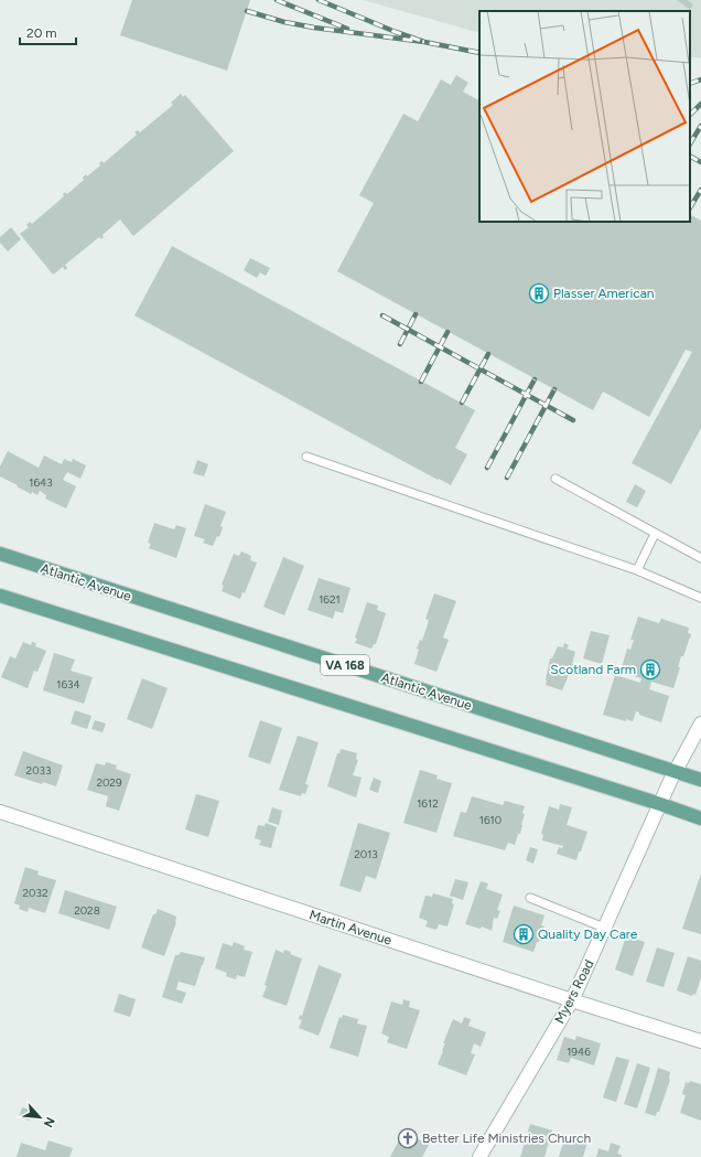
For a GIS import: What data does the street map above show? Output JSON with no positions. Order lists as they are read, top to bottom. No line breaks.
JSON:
{"streets":{"main road":["Atlantic Avenue","VA 168"],"street":["Martin Avenue","Myers Road"]},"crossings":[["Atlantic Avenue","Myers Road"],["Martin Avenue","Myers Road"]],"places":{"building":["Plasser American","Scotland Farm","Quality Day Care"],"church":["Better Life Ministries Church"]},"house_numbers":["1643","1621","1634","2033","2029","1612","1610","2013","2032","2028","1946"],"scale_bar":"20 m","north":"bottom right"}
